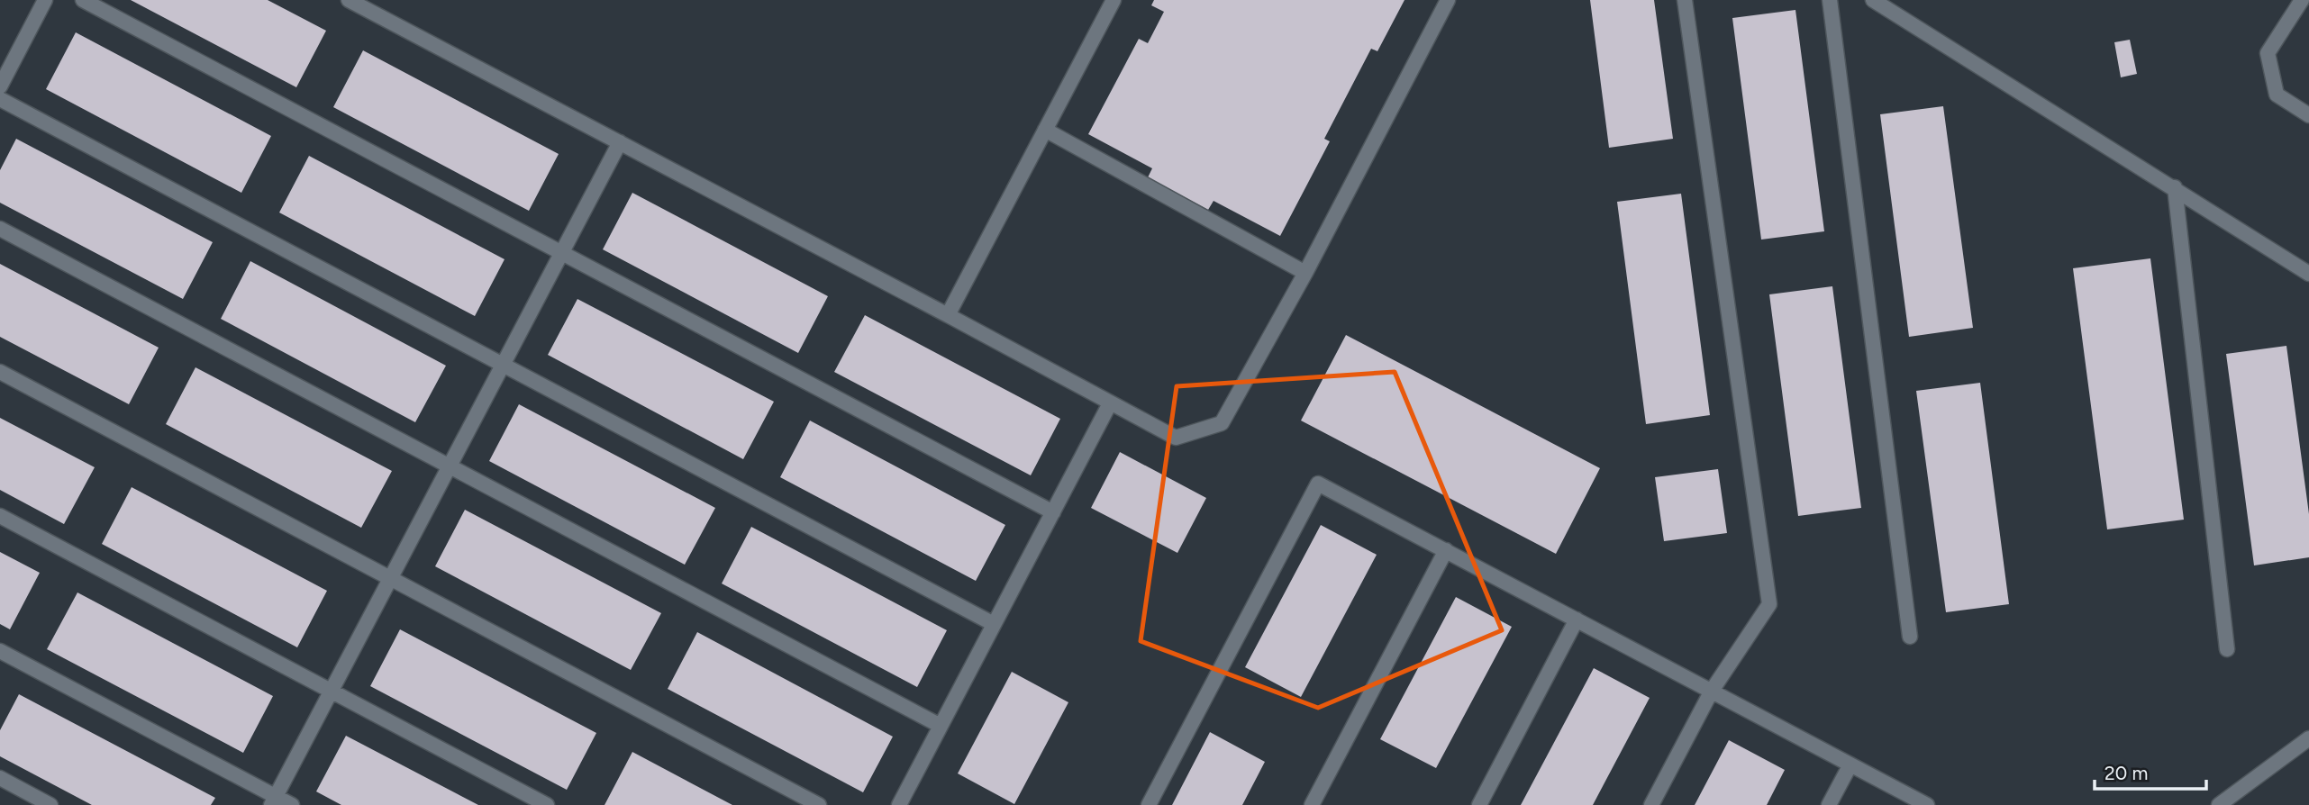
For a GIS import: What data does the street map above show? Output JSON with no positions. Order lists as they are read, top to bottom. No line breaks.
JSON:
{"scale_bar":"20 m"}
